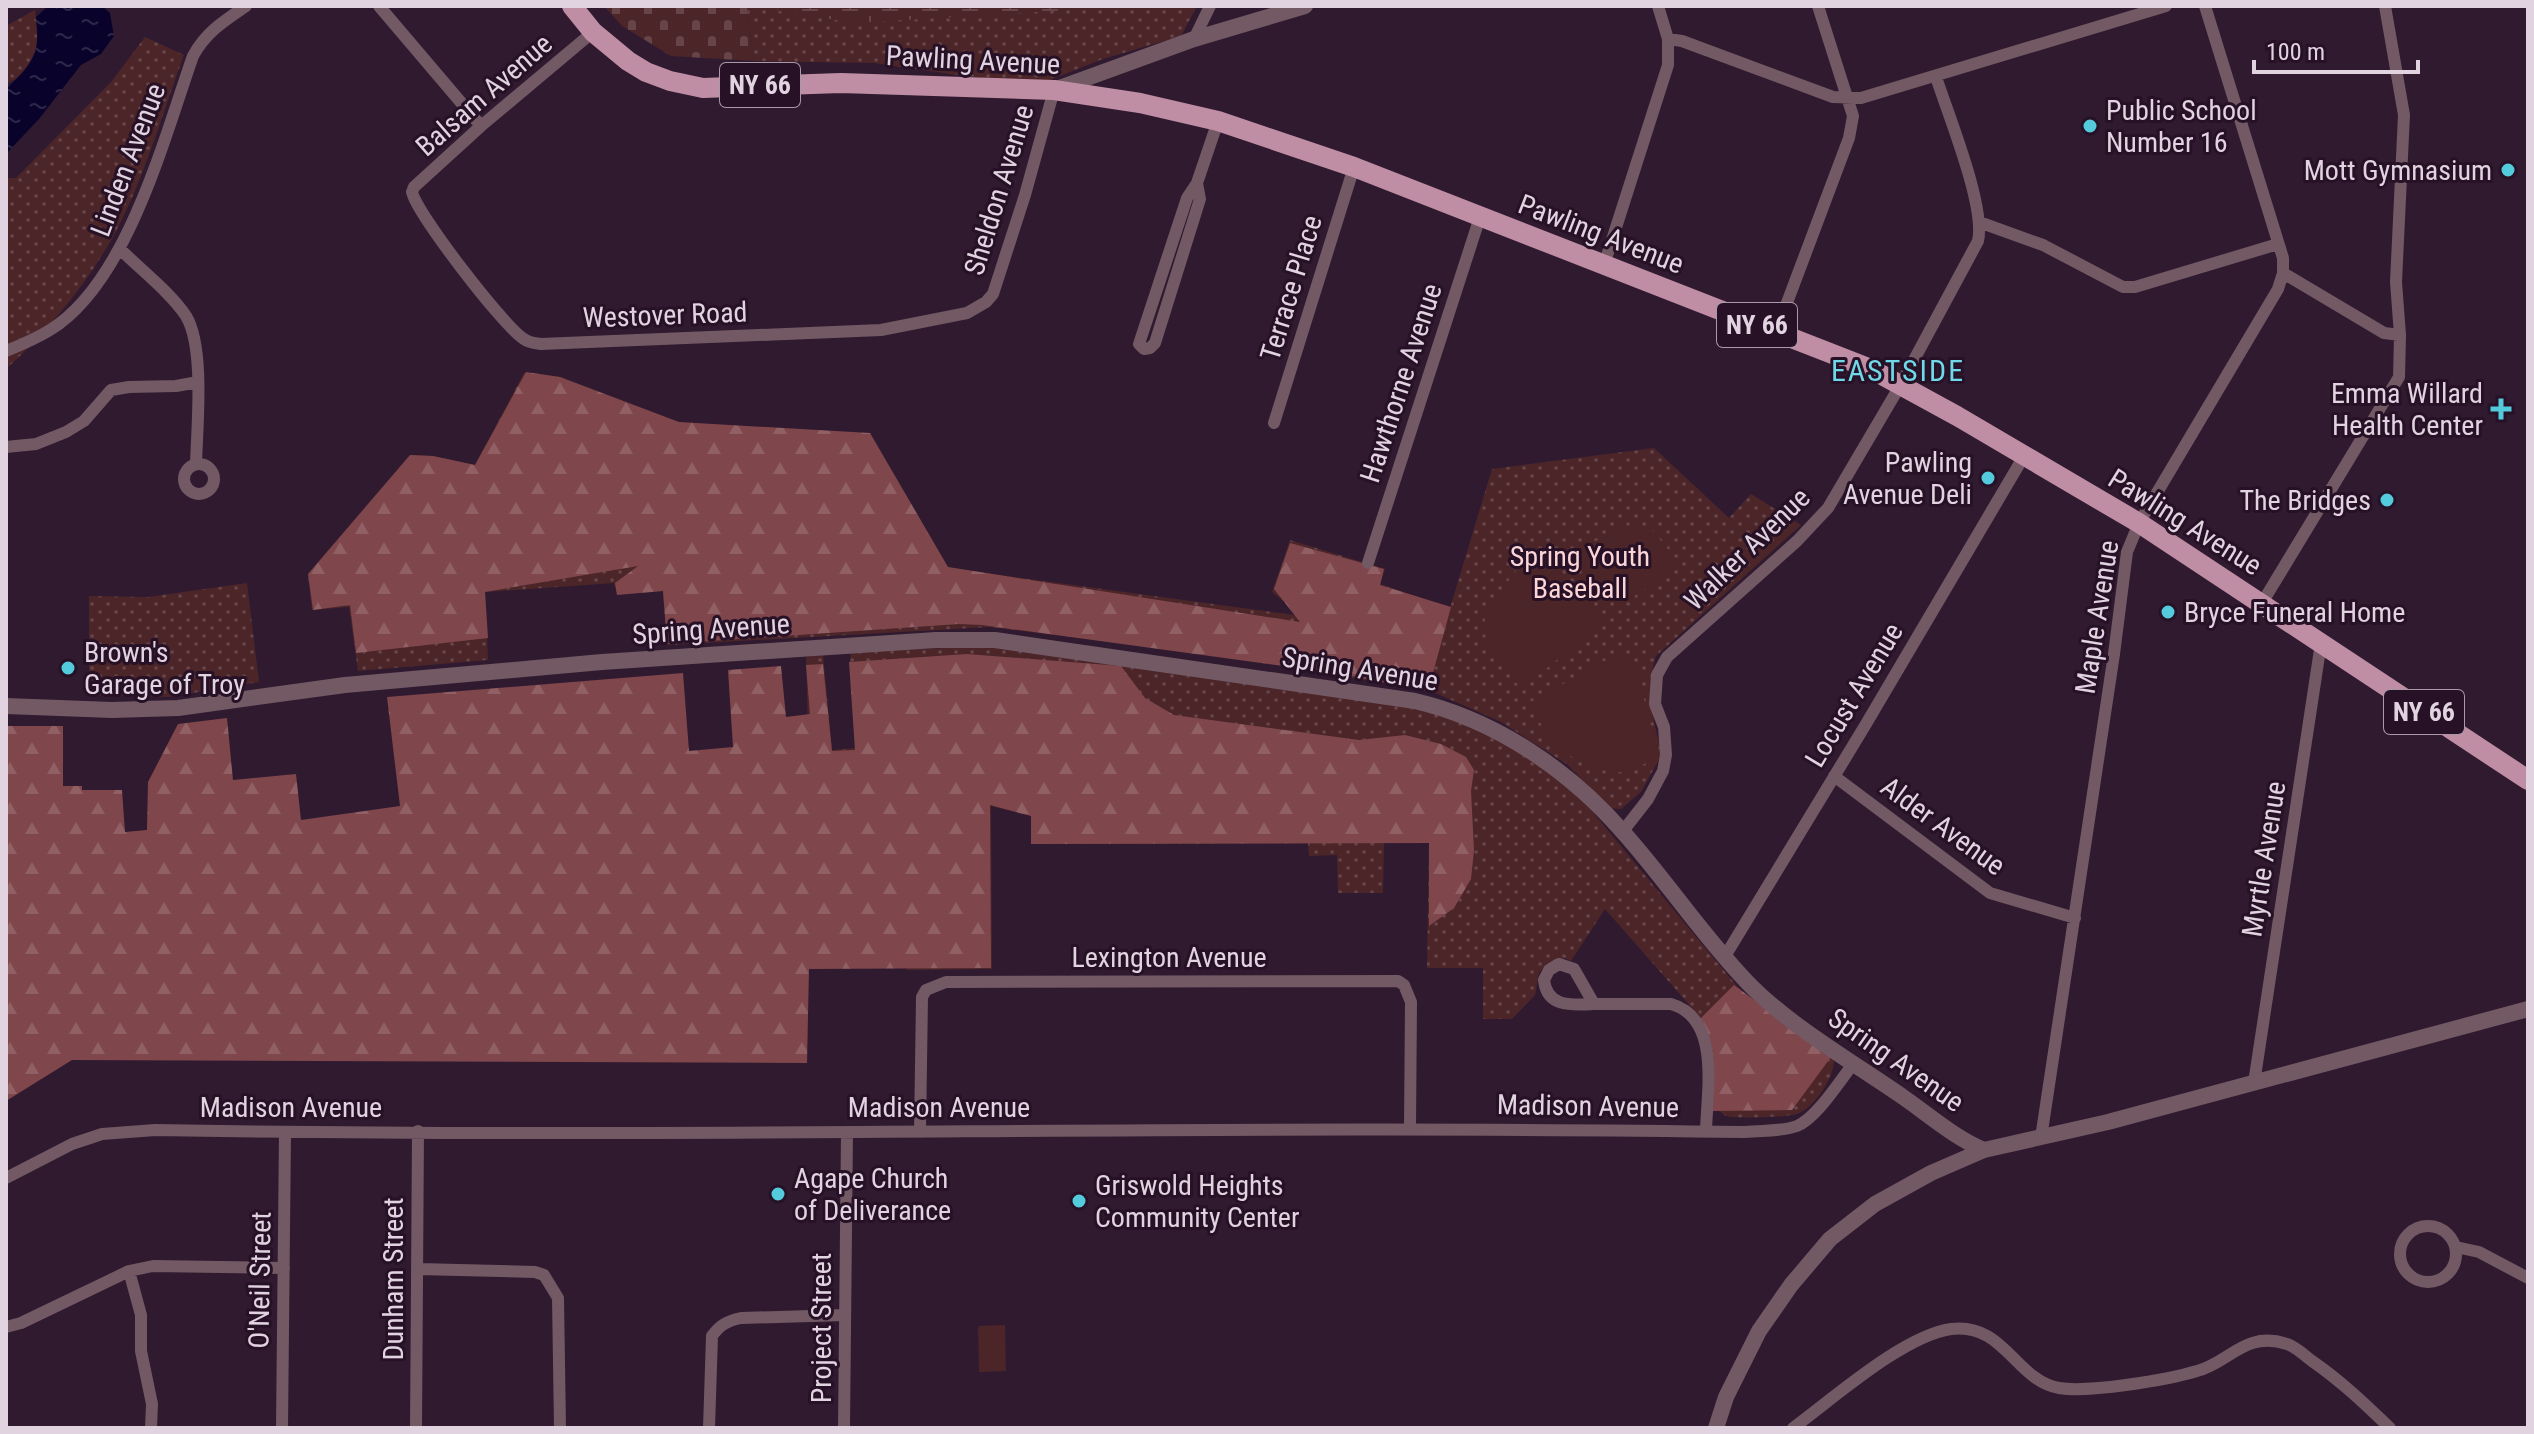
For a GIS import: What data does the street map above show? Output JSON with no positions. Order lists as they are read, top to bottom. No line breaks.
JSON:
{"streets":{"main road":["Pawling Avenue","NY 66"],"street":["Balsam Avenue","Linden Avenue","Sheldon Avenue","Terrace Place","Westover Road","Hawthorne Avenue","Walker Avenue","Maple Avenue","Spring Avenue","Locust Avenue","Alder Avenue","Myrtle Avenue","Lexington Avenue","Madison Avenue","Dunham Street","O'Neil Street","Project Street"]},"crossings":[["Pawling Avenue","Balsam Avenue"],["Pawling Avenue","Sheldon Avenue"],["Pawling Avenue","Terrace Place"],["Pawling Avenue","Hawthorne Avenue"],["Pawling Avenue","Walker Avenue"],["Pawling Avenue","Maple Avenue"],["Pawling Avenue","Locust Avenue"],["Pawling Avenue","Myrtle Avenue"],["Balsam Avenue","Westover Road"],["Sheldon Avenue","Westover Road"],["Walker Avenue","Spring Avenue"],["Maple Avenue","Alder Avenue"],["Spring Avenue","Locust Avenue"],["Spring Avenue","Madison Avenue"],["Locust Avenue","Alder Avenue"],["Lexington Avenue","Madison Avenue"],["Madison Avenue","Dunham Street"],["Madison Avenue","O'Neil Street"],["Madison Avenue","Project Street"]],"districts":["EASTSIDE"],"parks":["Spring Youth Baseball"],"places":{"other":["Public School Number 16","Mott Gymnasium","Pawling Avenue Deli","The Bridges","Bryce Funeral Home","Brown's Garage of Troy","Agape Church of Deliverance","Griswold Heights Community Center"],"health":["Emma Willard Health Center"]},"scale_bar":"100 m"}
